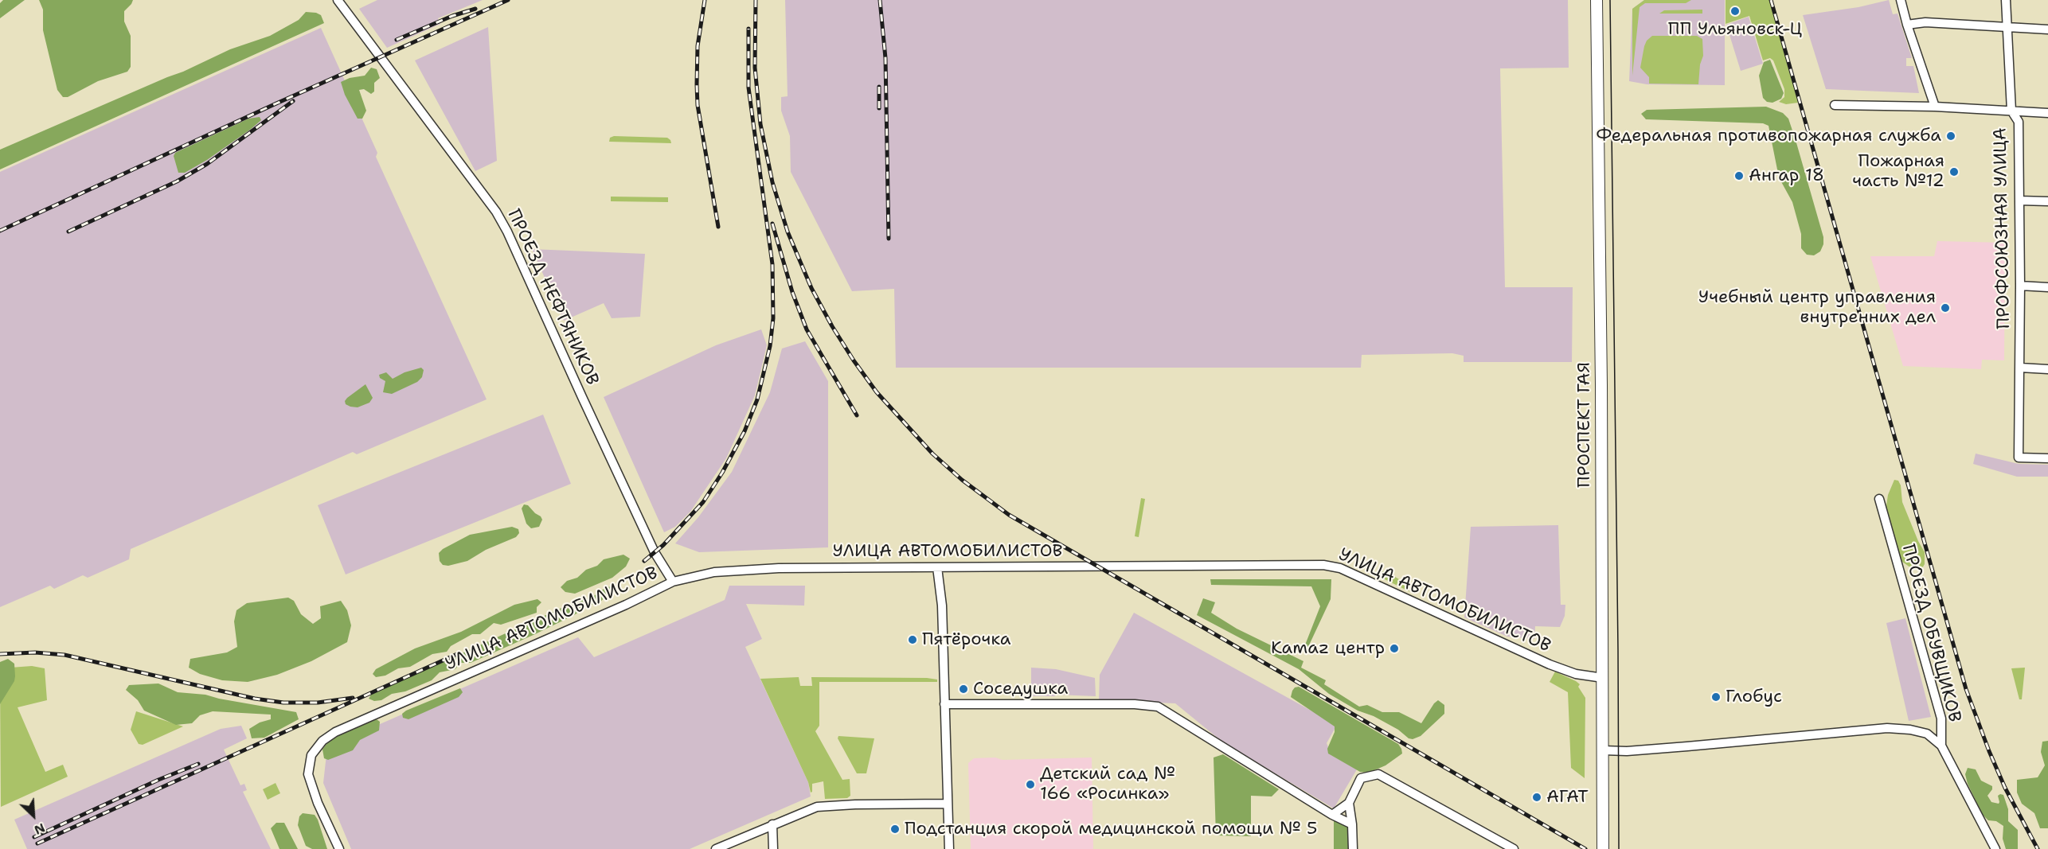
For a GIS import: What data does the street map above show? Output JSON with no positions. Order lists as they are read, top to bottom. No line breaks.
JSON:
{"streets":{"main road":["ПРОСПЕКТ ГАЯ"],"street":["ПРОФСОЮЗНАЯ УЛИЦА","ПРОЕЗД НЕФТЯНИКОВ","УЛИЦА АВТОМОБИЛИСТОВ","ПРОЕЗД ОБУВЩИКОВ"]},"crossings":[["ПРОЕЗД НЕФТЯНИКОВ","УЛИЦА АВТОМОБИЛИСТОВ"],["ПРОСПЕКТ ГАЯ","УЛИЦА АВТОМОБИЛИСТОВ"]],"places":["ПП Ульяновск-Ц","Федеральная противопожарная служба","Пожарная часть №12","Ангар 18","Учебный центр управления внутренних дел","Пятёрочка","Kamaz центр","Соседушка","Глобус","Детский сад № 166 «Росинка»","АГАТ","Подстанция скорой медицинской помощи № 5"],"north":"bottom right"}
